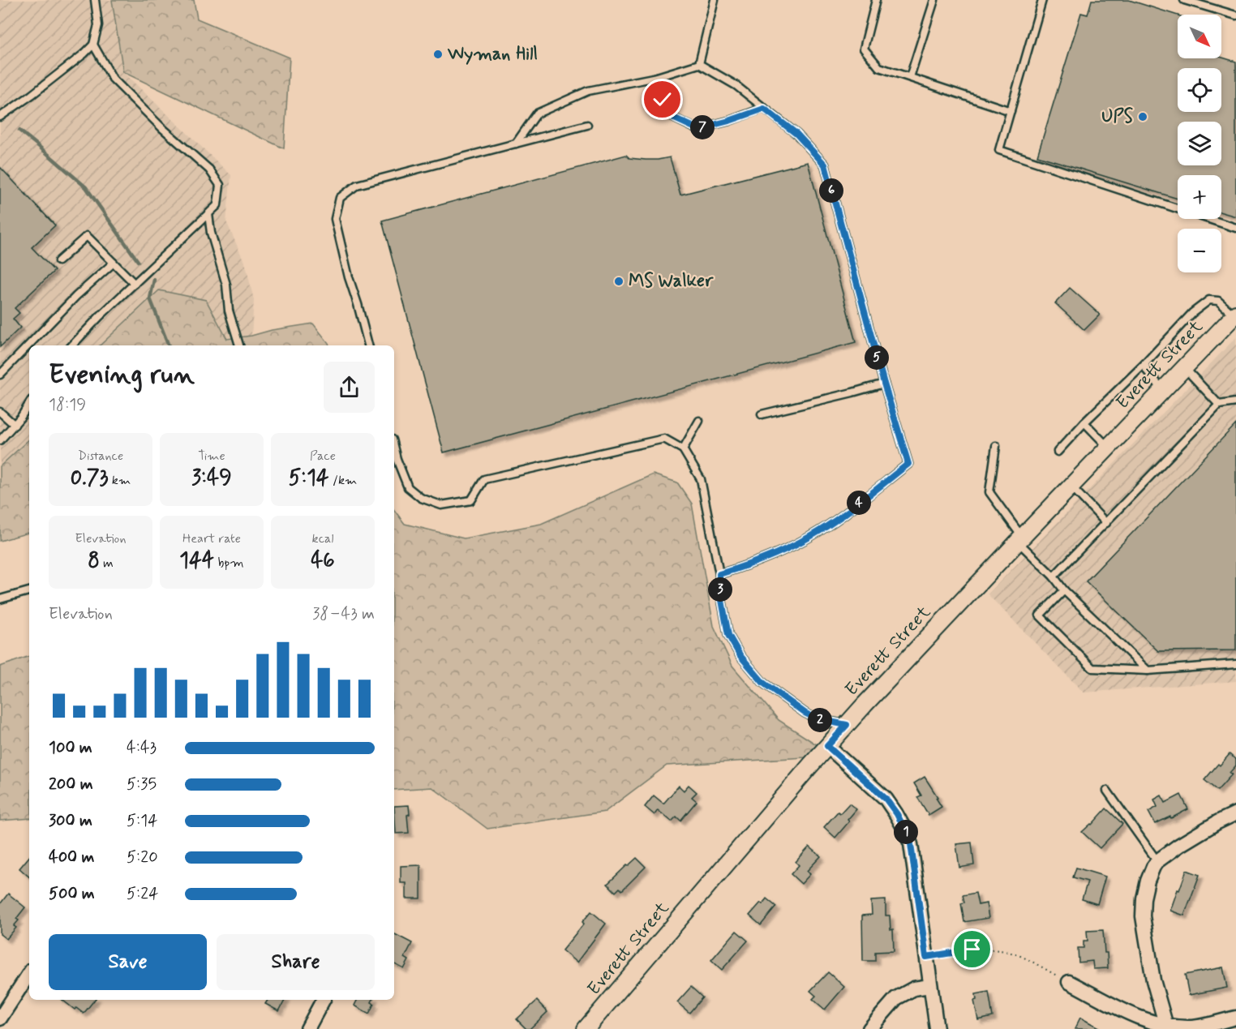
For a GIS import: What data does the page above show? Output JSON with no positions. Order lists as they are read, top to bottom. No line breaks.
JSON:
{"streets":{"street":["Everett Street"]},"places":["Wyman Hill","UPS","MS Walker"],"north":"bottom right","page":{"map_buttons":["+","−"],"pins":["7","6","5","4","3","2","1"],"heading":["Evening run","18:19"],"stats":[["Distance","0.73 km"],["Time","3:49"],["Pace","5:14 /km"],["Elevation","8 m"],["Heart rate","144 bpm"],["kcal","46"]],"chart":["Elevation","38–43 m"],"list":[{"name":"100 m","note":"4:43"},{"name":"200 m","note":"5:35"},{"name":"300 m","note":"5:14"},{"name":"400 m","note":"5:20"},{"name":"500 m","note":"5:24"}],"buttons":["Save","Share"]}}
